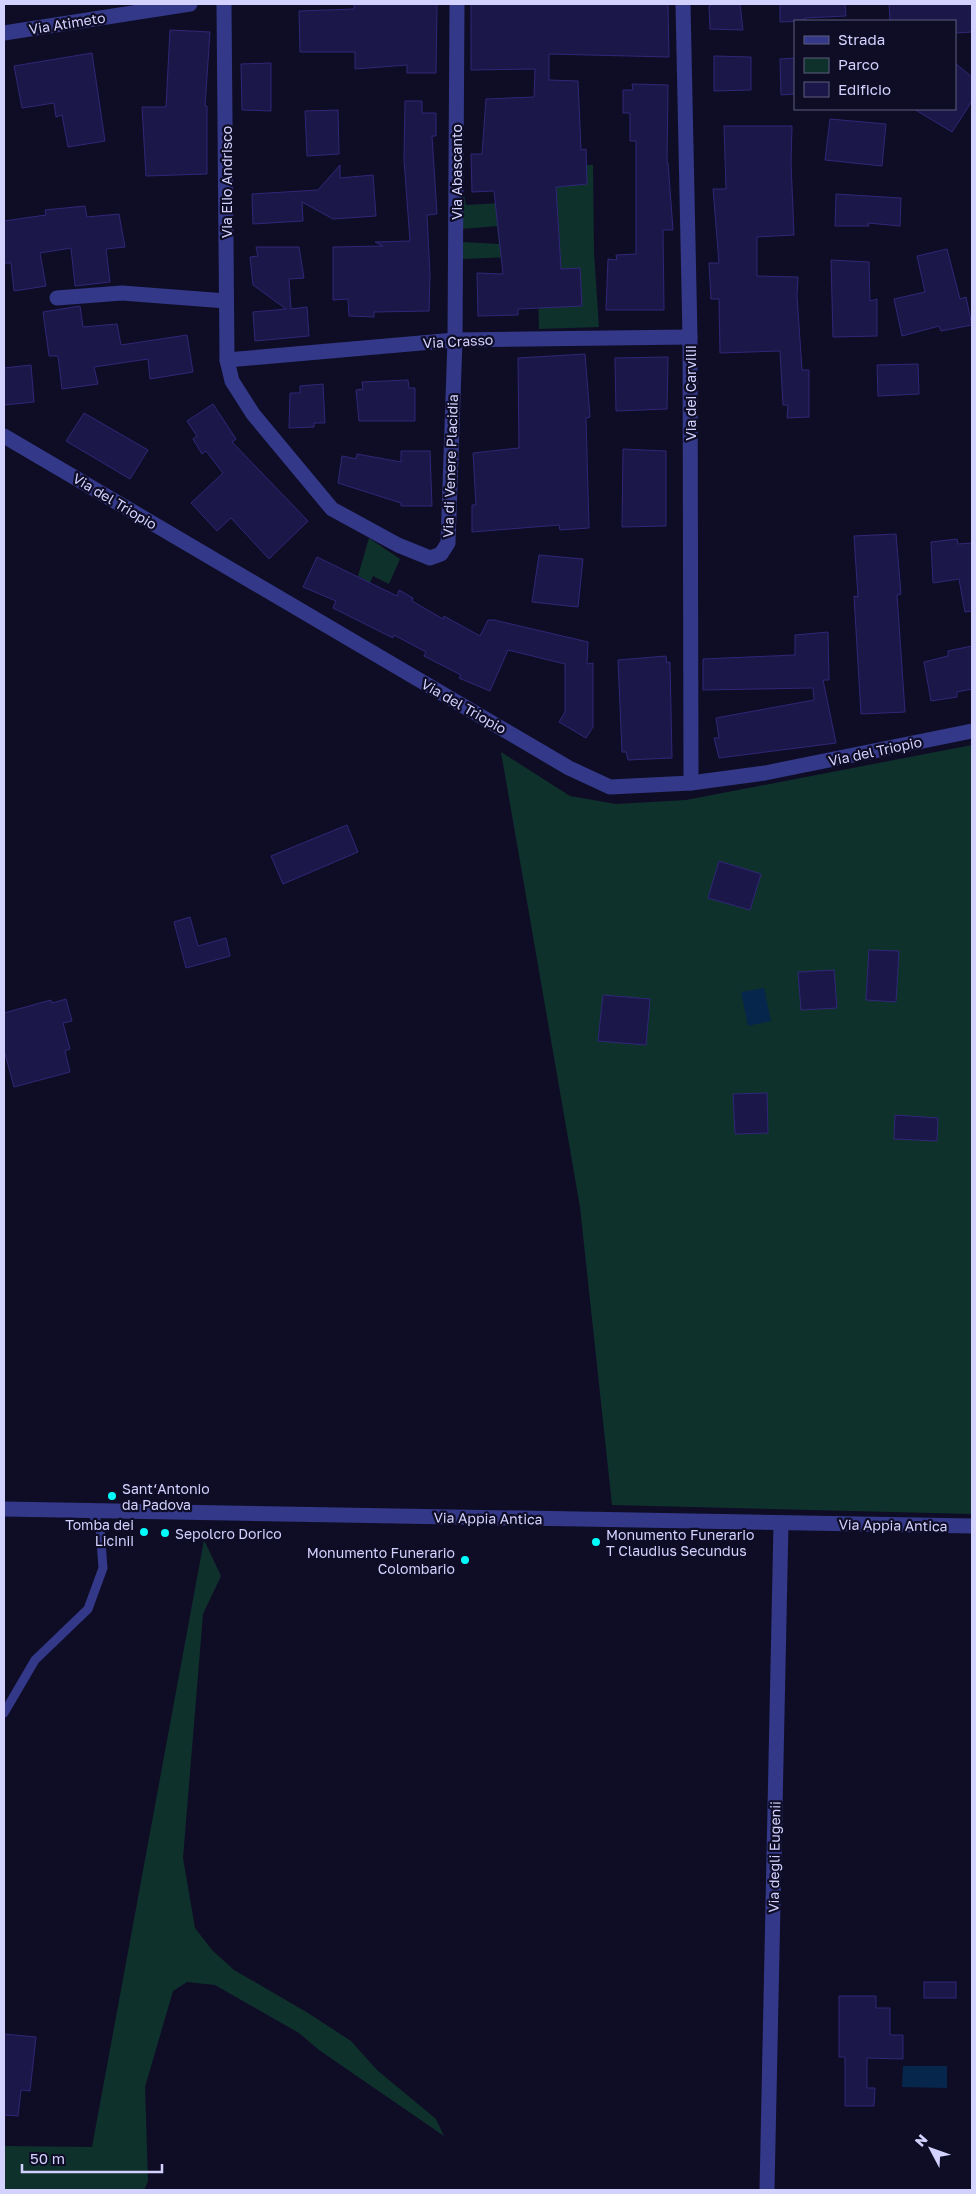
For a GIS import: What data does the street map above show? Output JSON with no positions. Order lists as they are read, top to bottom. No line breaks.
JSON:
{"streets":{"street":["Via Atimeto","Via Abascanto","Via Elio Andrisco","Via Crasso","Via dei Carvilii","Via di Venere Placidia","Via del Triopio","Via Appia Antica","Via degli Eugenii"]},"crossings":[["Via Abascanto","Via Crasso"],["Via Abascanto","Via di Venere Placidia"],["Via Elio Andrisco","Via Crasso"],["Via Elio Andrisco","Via di Venere Placidia"],["Via Crasso","Via dei Carvilii"],["Via Crasso","Via di Venere Placidia"],["Via dei Carvilii","Via del Triopio"],["Via Appia Antica","Via degli Eugenii"]],"places":["Sant‘Antonio da Padova","Tomba dei Licinii","Sepolcro Dorico","Monumento Funerario T Claudius Secundus","Monumento Funerario Colombario"],"legend":["Strada","Parco","Edificio"],"scale_bar":"50 m","north":"top left"}
